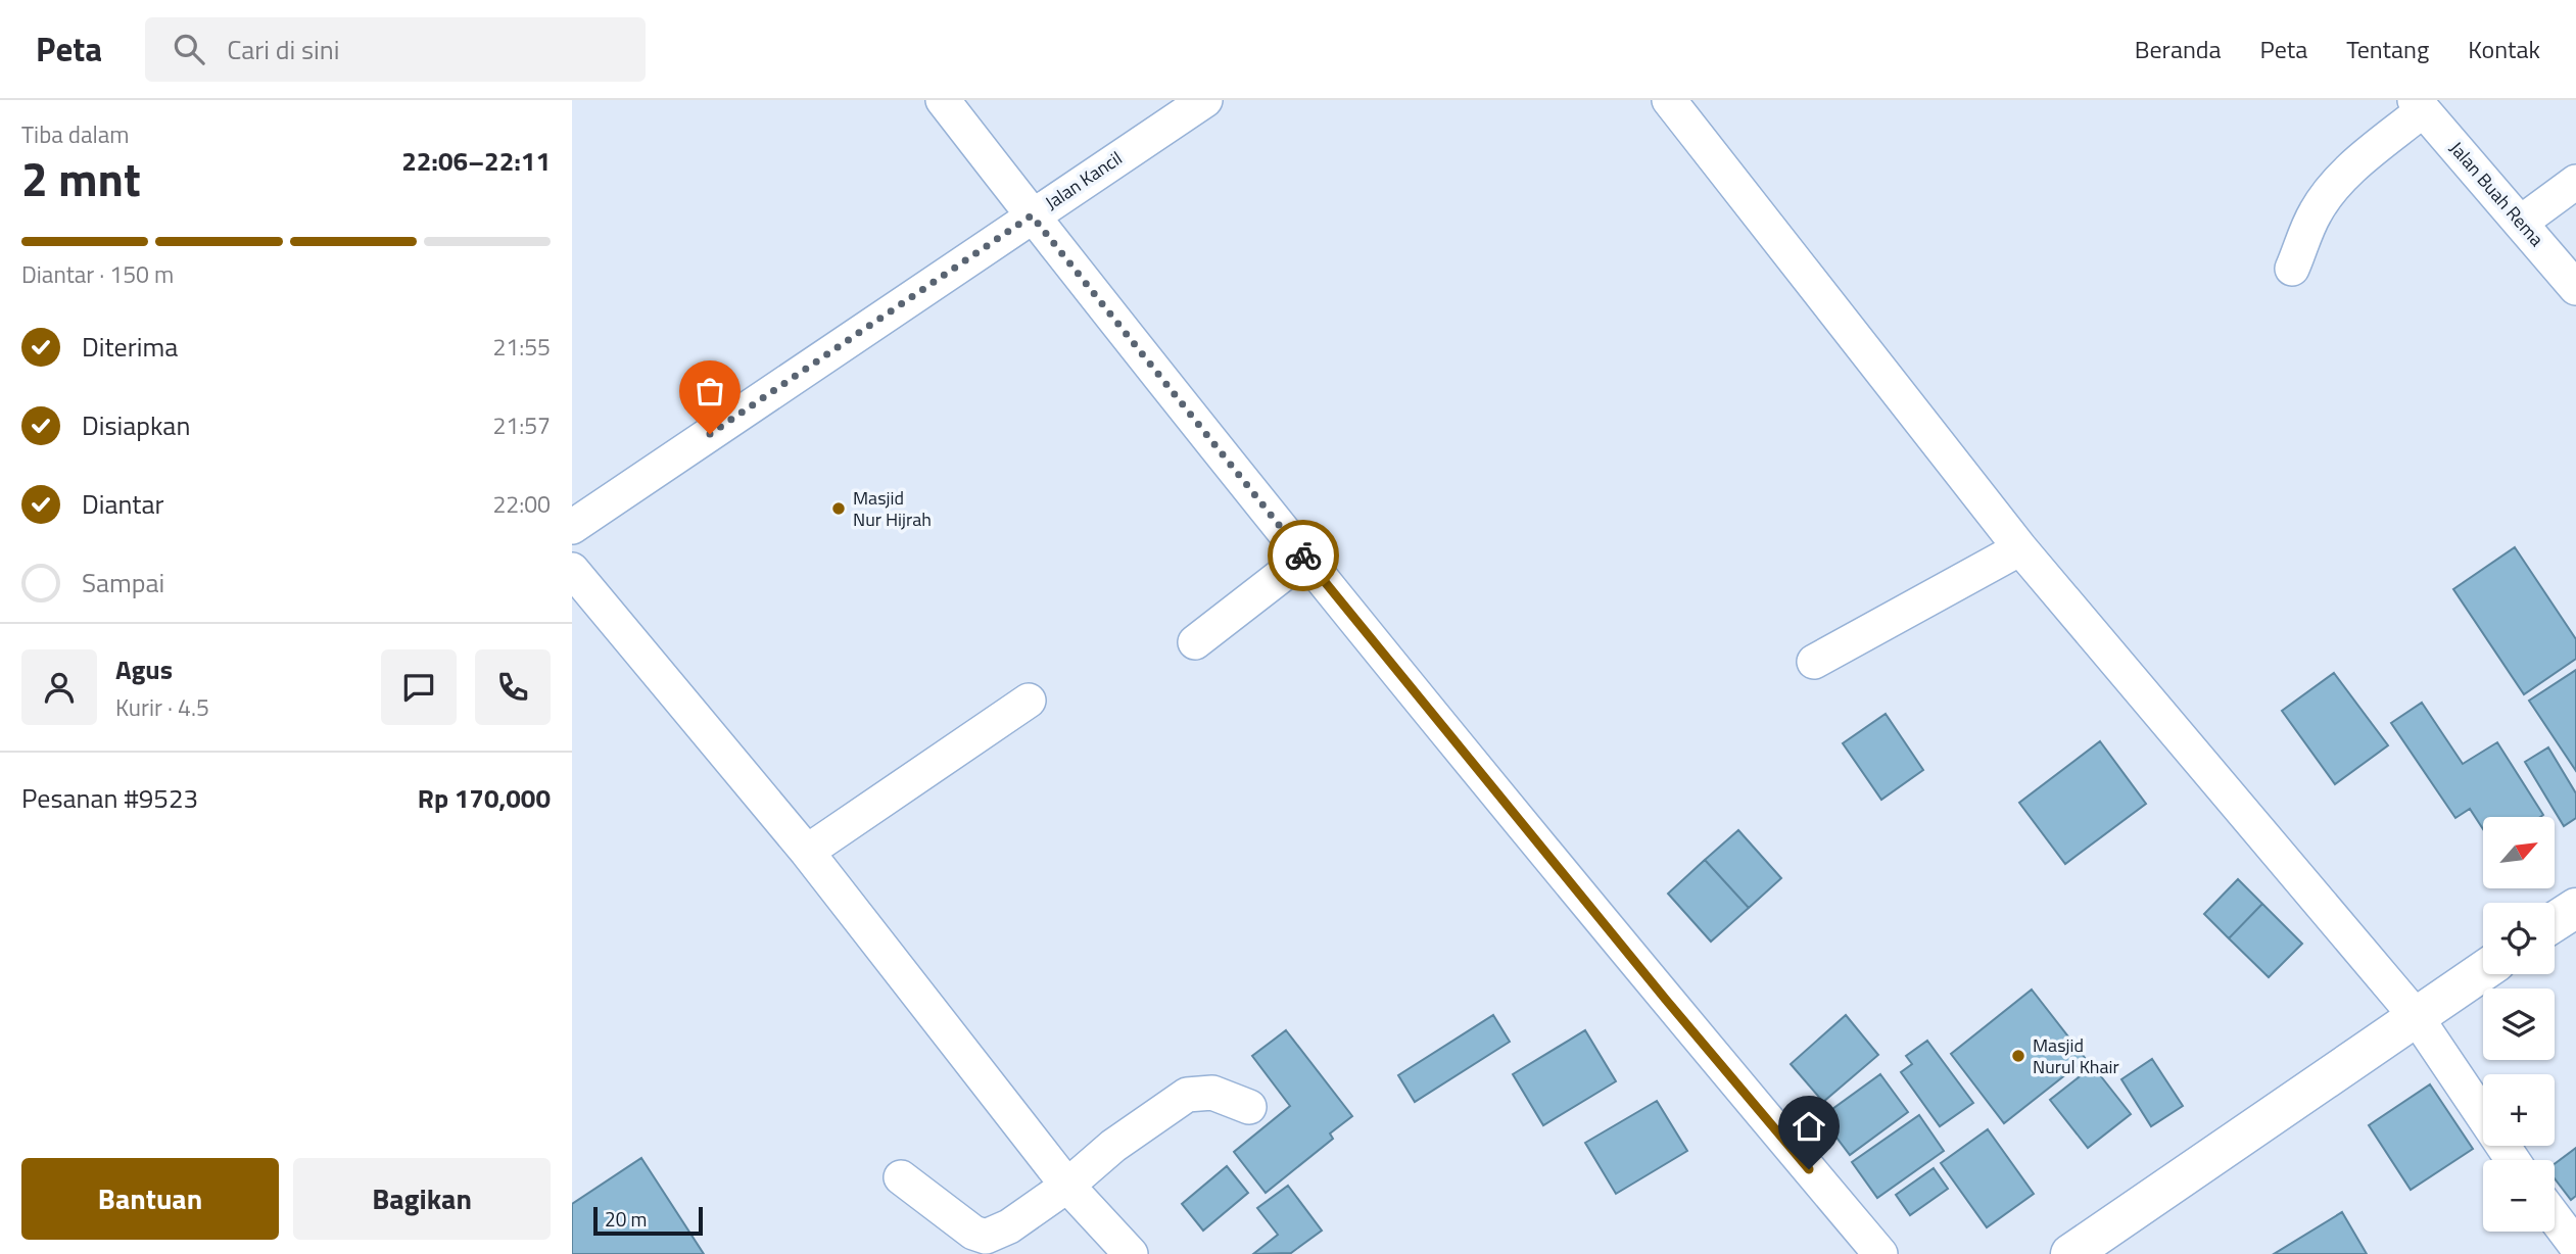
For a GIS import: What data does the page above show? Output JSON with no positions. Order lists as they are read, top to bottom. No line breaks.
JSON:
{"streets":{"street":["Jalan Kancil","Jalan Buah Rema"]},"places":["Masjid Nur Hijrah","Masjid Nurul Khair"],"scale_bar":"20 m","north":"top right","page":{"header":"Peta","search":"Cari di sini","nav":["Beranda","Peta","Tentang","Kontak"],"heading":["2 mnt","Tiba dalam","22:06–22:11"],"panel":["Agus","Kurir · 4.5","Pesanan #9523","Rp 170,000"],"bar":"Diantar · 150 m","list":[["Diterima","21:55"],["Disiapkan","21:57"],["Diantar","22:00"],"Sampai"],"map_buttons":["+","−"],"buttons":["Bantuan","Bagikan"],"scale":"20 m"}}
